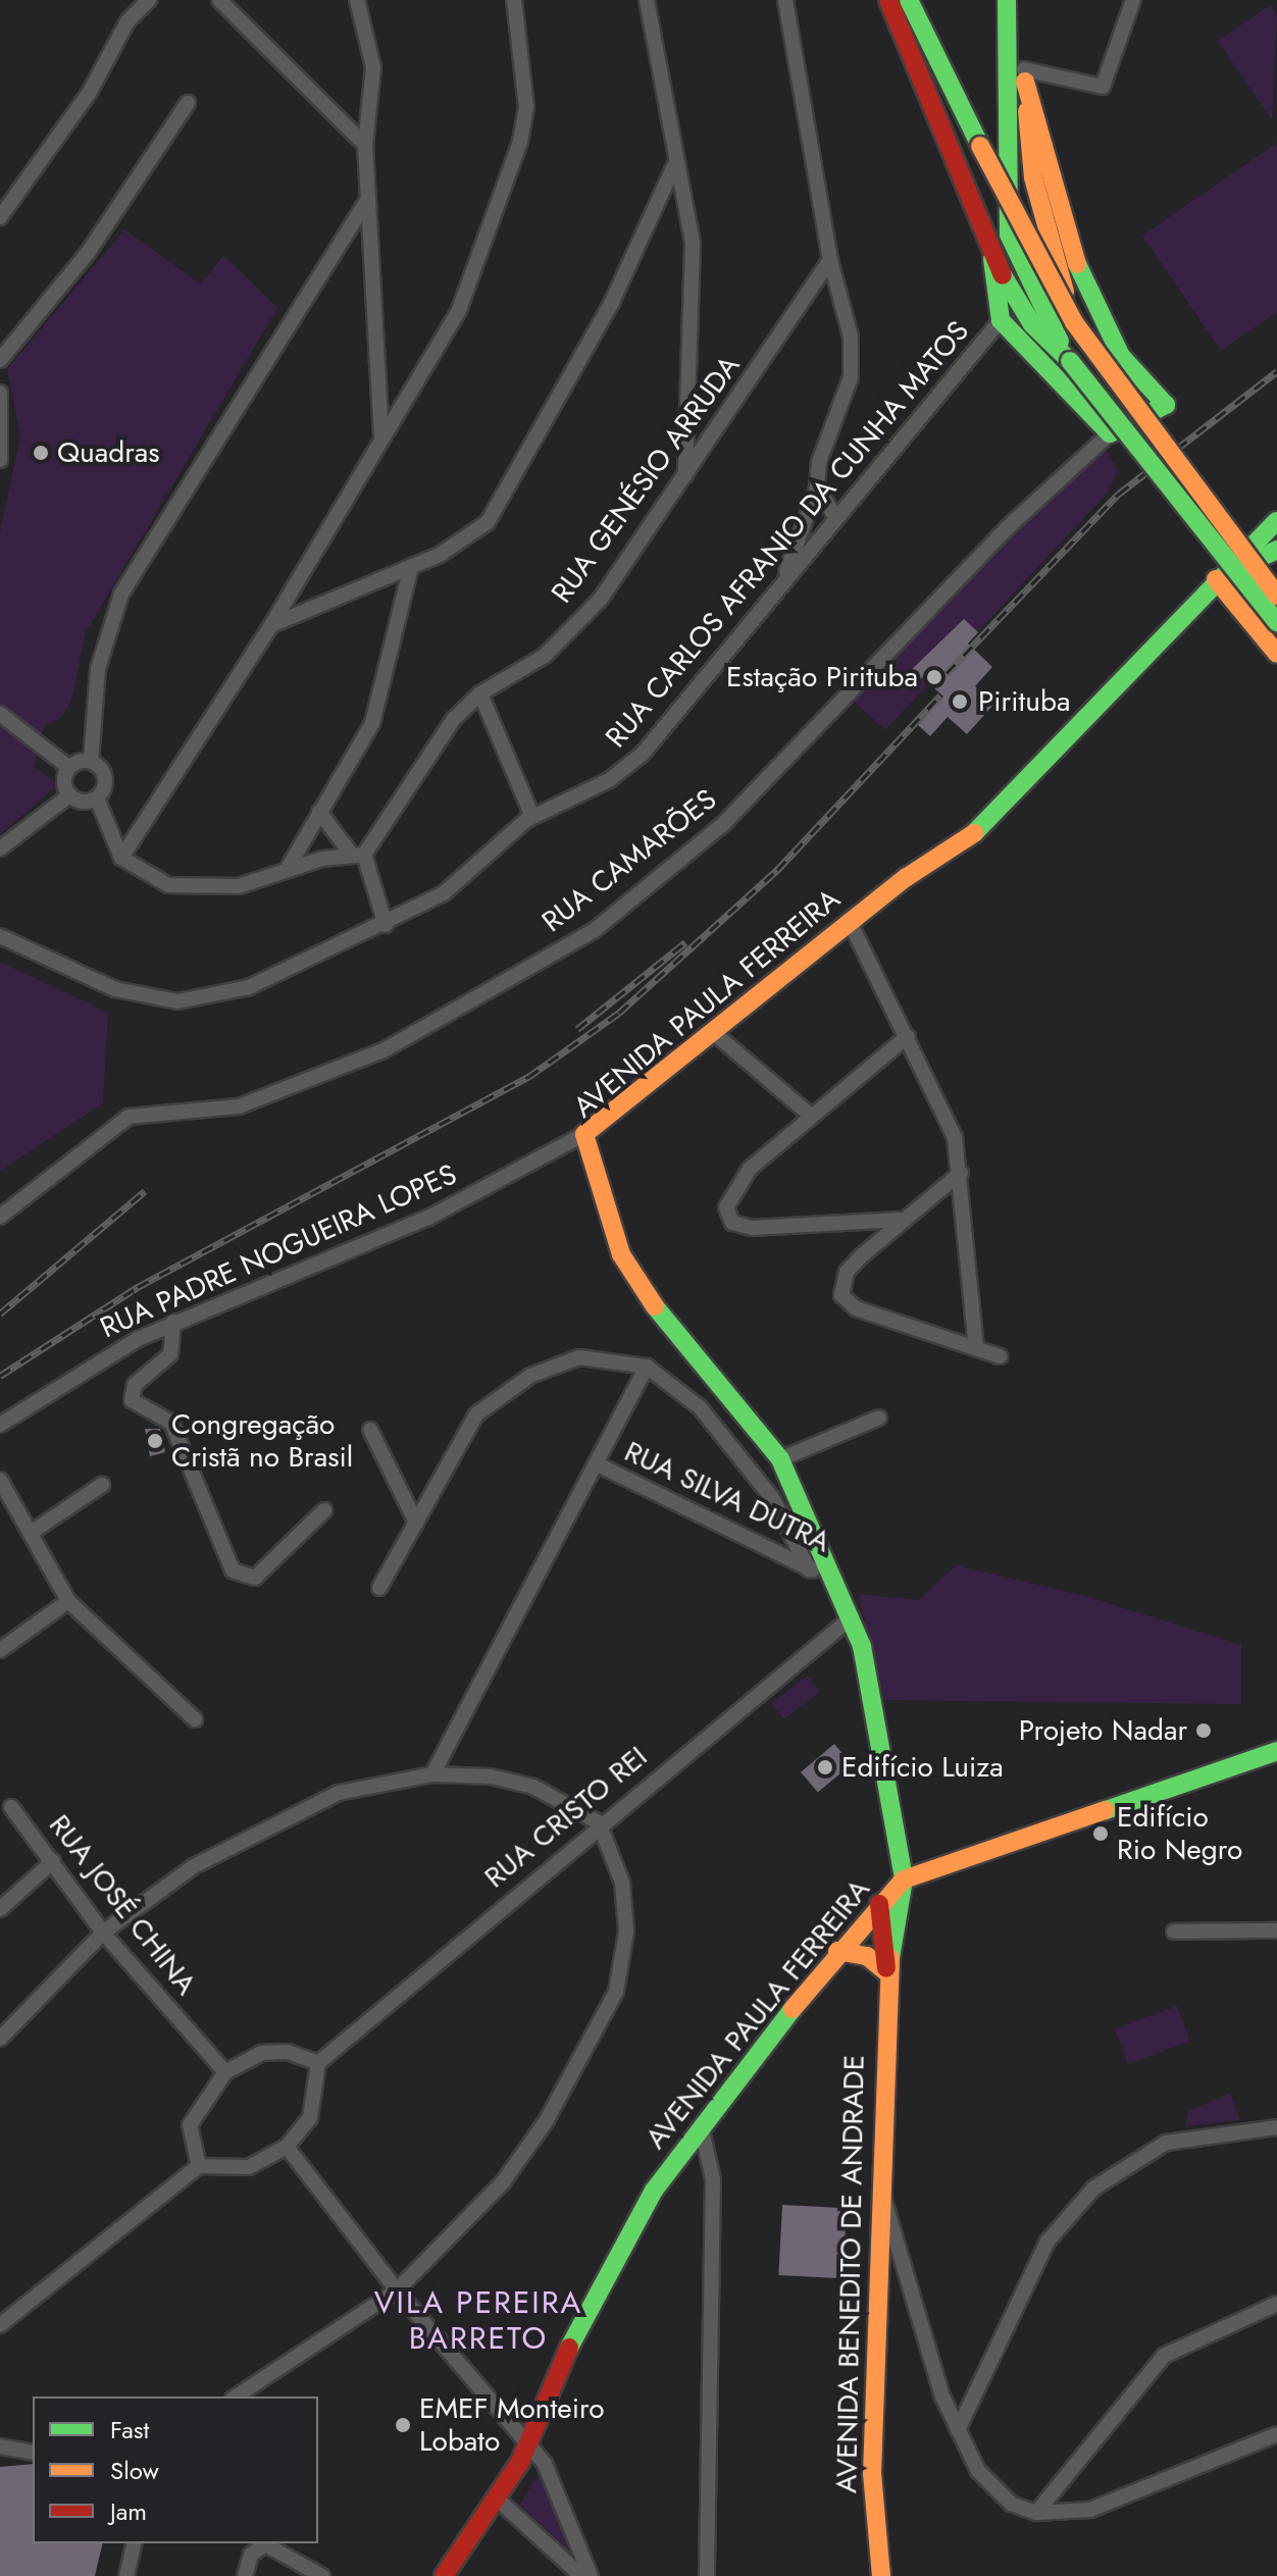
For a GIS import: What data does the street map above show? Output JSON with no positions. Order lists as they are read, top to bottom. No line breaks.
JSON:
{"streets":{"main road":["AVENIDA PAULA FERREIRA","AVENIDA BENEDITO DE ANDRADE"],"street":["RUA GENÉSIO ARRUDA","RUA CARLOS AFRANIO DA CUNHA MATOS","RUA CAMARÕES","RUA PADRE NOGUEIRA LOPES","RUA SILVA DUTRA","RUA CRISTO REI","RUA JOSÉ CHINA"]},"crossings":[["AVENIDA PAULA FERREIRA","RUA PADRE NOGUEIRA LOPES"],["AVENIDA PAULA FERREIRA","RUA SILVA DUTRA"],["AVENIDA PAULA FERREIRA","RUA CRISTO REI"],["AVENIDA PAULA FERREIRA","AVENIDA BENEDITO DE ANDRADE"],["RUA CRISTO REI","RUA JOSÉ CHINA"]],"districts":["VILA PEREIRA BARRETO"],"places":["Quadras","Estação Pirituba","Pirituba","Congregação Cristã no Brasil","Projeto Nadar","Edifício Luiza","Edifício Rio Negro","EMEF Monteiro Lobato"],"legend":["Fast","Slow","Jam"]}
